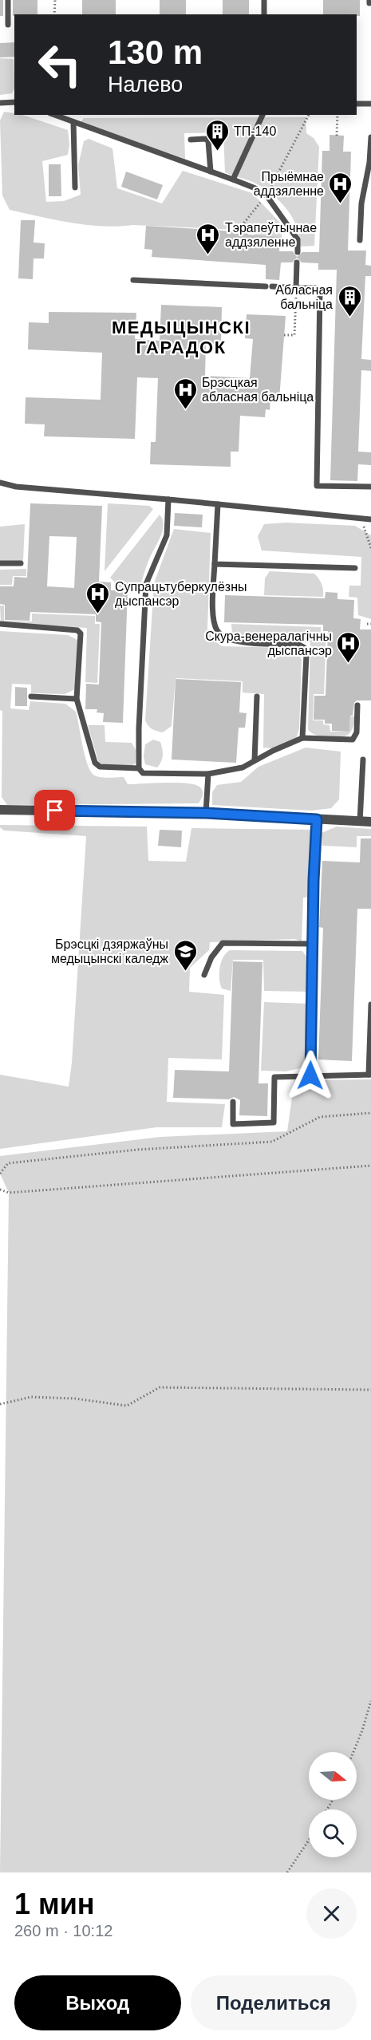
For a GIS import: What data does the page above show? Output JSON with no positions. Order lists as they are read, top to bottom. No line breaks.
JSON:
{"districts":["МЕДЫЦЫНСКІ ГАРАДОК"],"places":{"building":["ТП-140","Абласная бальніца"],"hospital":["Прыёмнае аддзяленне","Тэрапеўтычнае аддзяленне","Брэсцкая абласная бальніца","Супрацьтуберкулёзны дыспансэр","Скура-венералагічны дыспансэр"],"school or university":["Брэсцкі дзяржаўны медыцынскі каледж"]},"north":"right","page":{"turn":["130 m","Налево"],"heading":["1 мин","260 m · 10:12"],"buttons":["Выход","Поделиться"]}}
